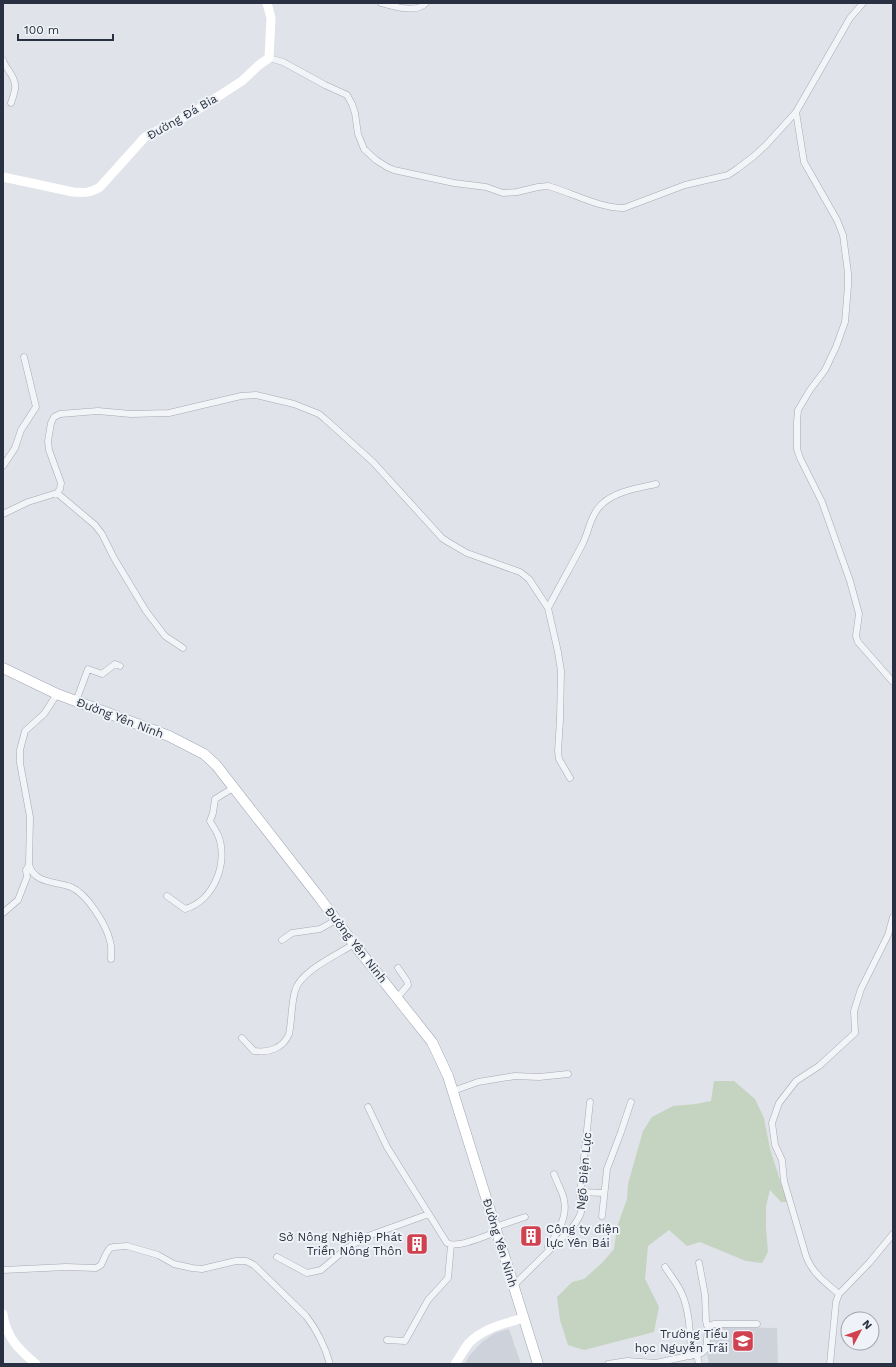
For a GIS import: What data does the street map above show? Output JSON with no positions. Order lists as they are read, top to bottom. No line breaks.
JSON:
{"streets":{"main road":["Đường Yên Ninh"],"street":["Đường Đá Bia","Ngõ Điện Lực"]},"crossings":[["Đường Yên Ninh","Ngõ Điện Lực"]],"places":{"building":["Công ty điện lực Yên Bái","Sở Nông Nghiệp Phát Triển Nông Thôn"],"school or university":["Trường Tiểu học Nguyễn Trãi"]},"scale_bar":"100 m","north":"top right"}
